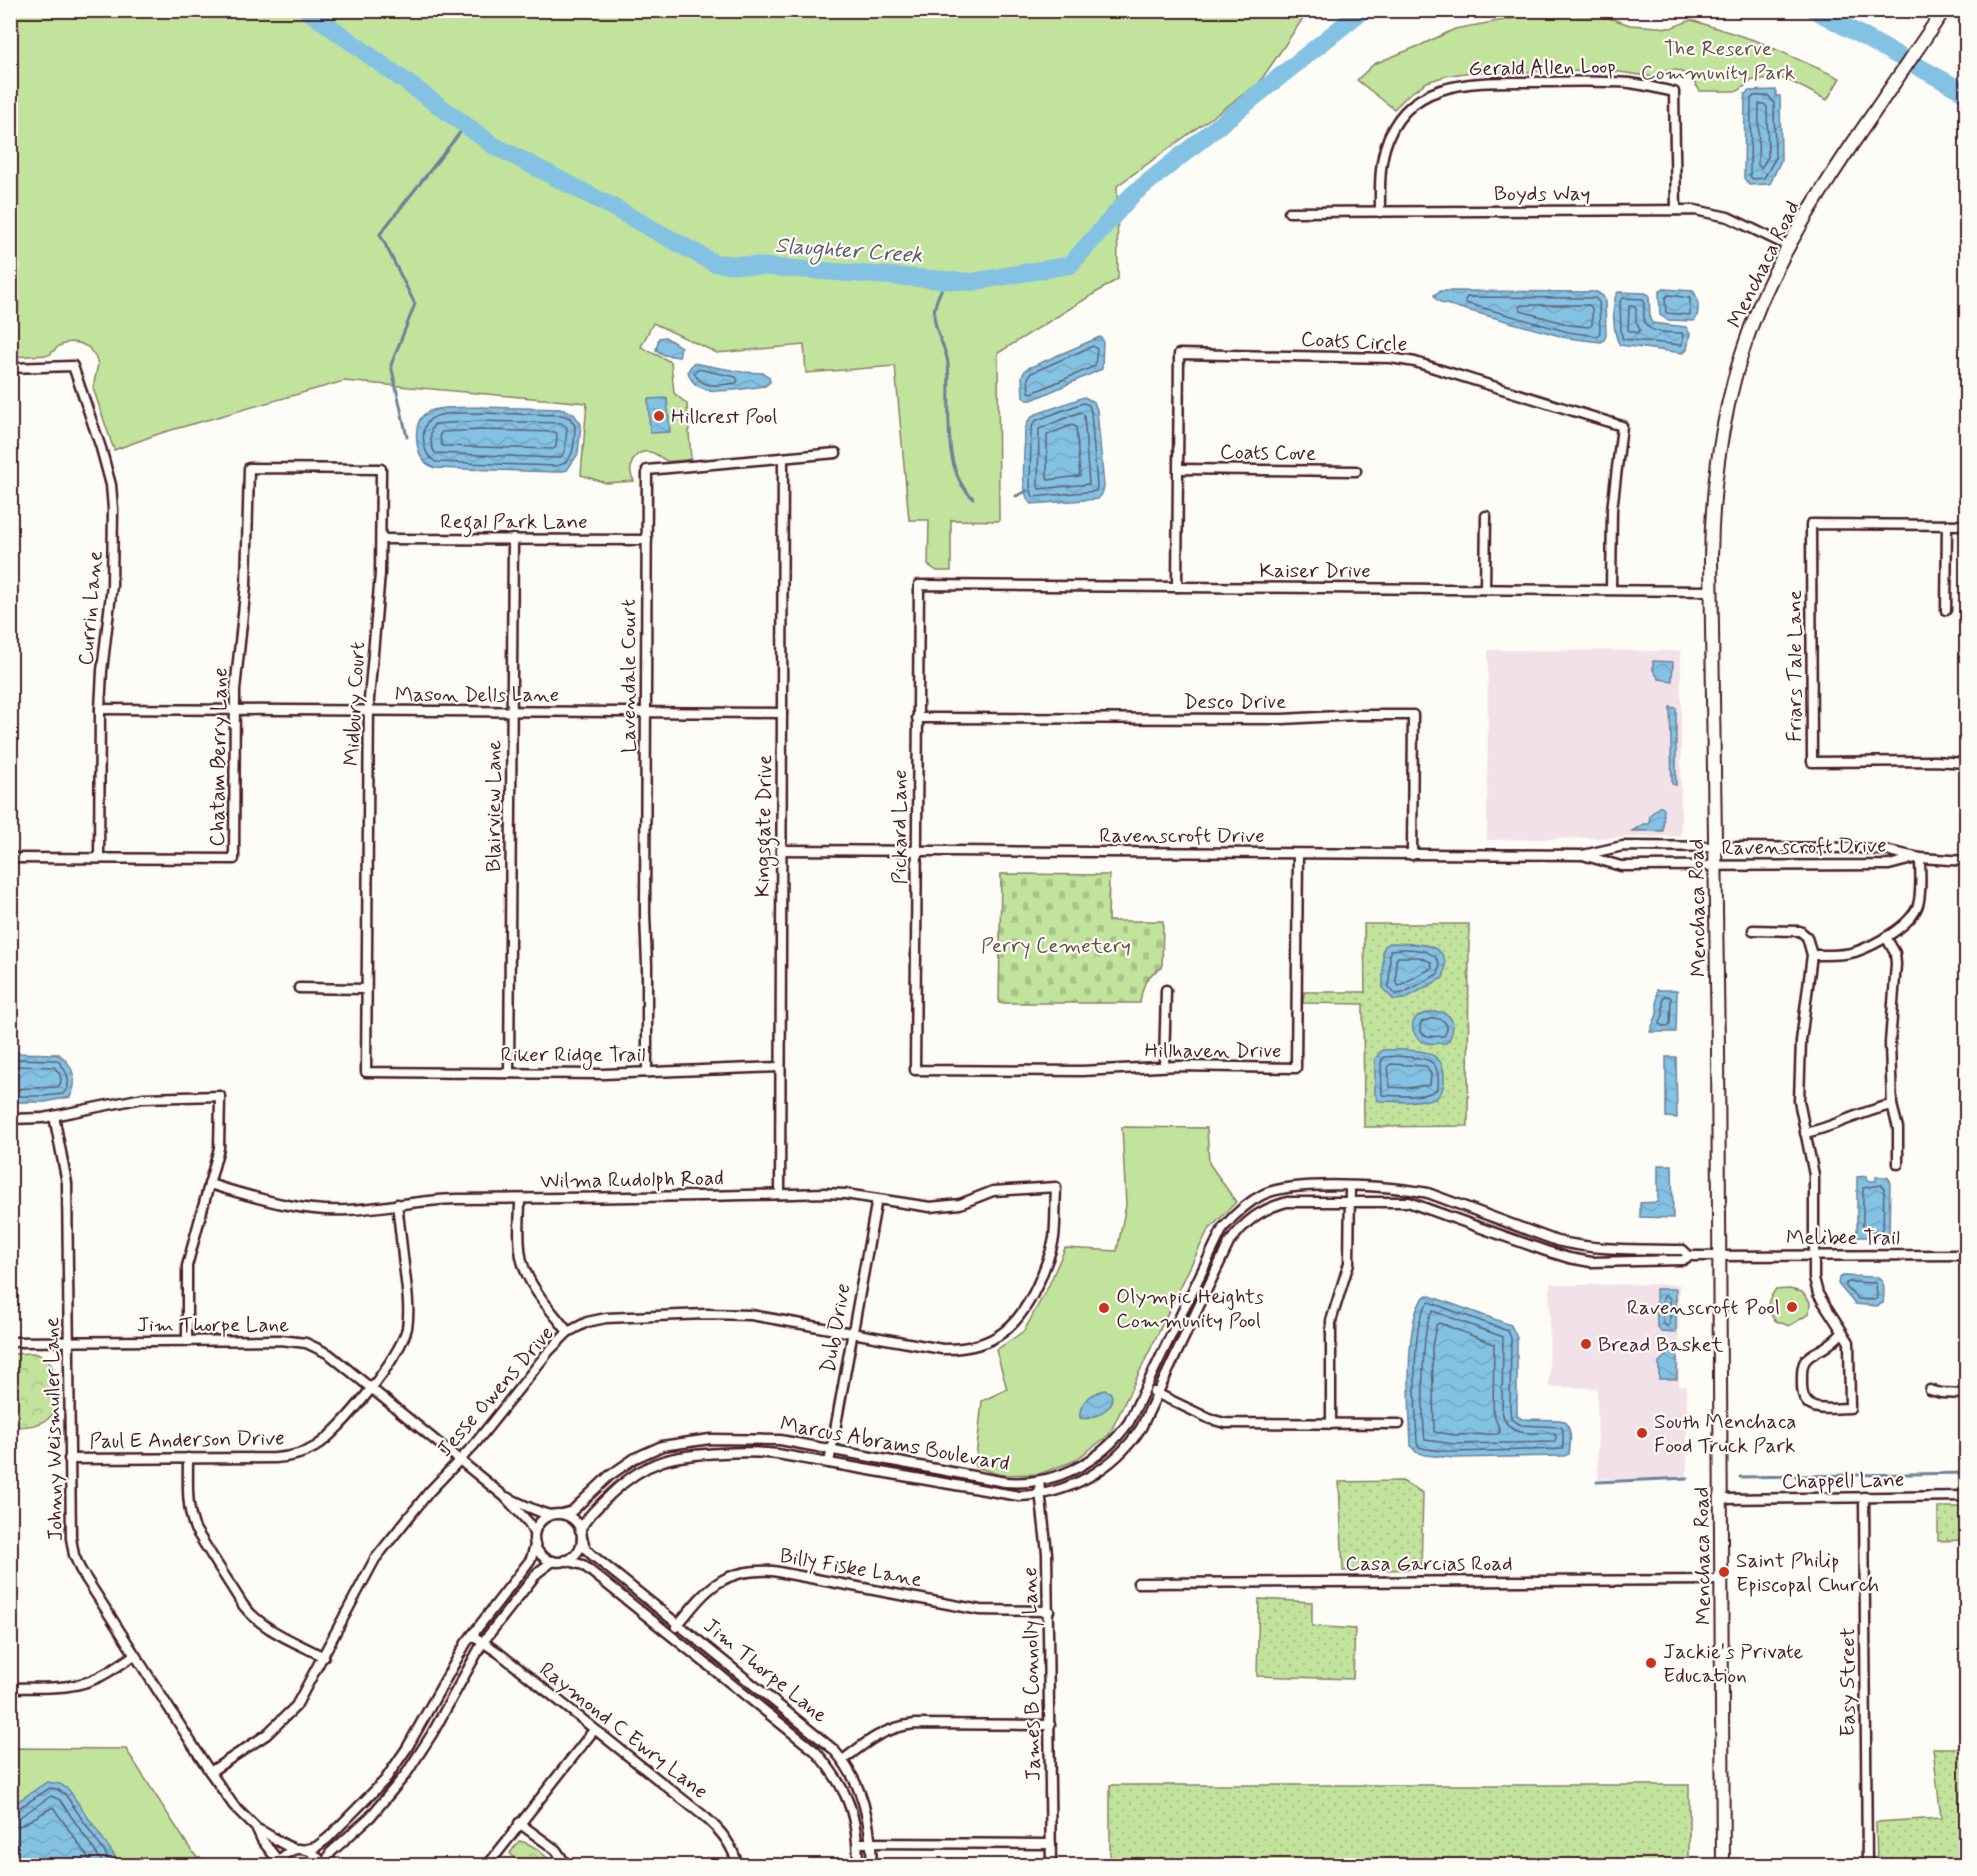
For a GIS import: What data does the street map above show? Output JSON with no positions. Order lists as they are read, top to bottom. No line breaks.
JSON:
{"streets":{"main road":["Menchaca Road"],"street":["Gerald Allen Loop","Boyds Way","Coats Circle","Coats Cove","Regal Park Lane","Kaiser Drive","Currin Lane","Friars Tale Lane","Lavendale Court","Mason Dells Lane","Desco Drive","Midbury Court","Chatam Berry Lane","Blairview Lane","Kingsgate Drive","Pickard Lane","Ravenscroft Drive","Hillhaven Drive","Riker Ridge Trail","Wilma Rudolph Road","Melibee Trail","Jim Thorpe Lane","Dub Drive","Jesse Owens Drive","Johnny Weismuller Lane","Paul E Anderson Drive","Marcus Abrams Boulevard","Chappell Lane","Casa Garcias Road","Billy Fiske Lane","James B Connolly Lane","Easy Street","Raymond C Ewry Lane"]},"crossings":[["Gerald Allen Loop","Boyds Way"],["Boyds Way","Menchaca Road"],["Menchaca Road","Kaiser Drive"],["Menchaca Road","Ravenscroft Drive"],["Menchaca Road","Melibee Trail"],["Menchaca Road","Marcus Abrams Boulevard"],["Menchaca Road","Chappell Lane"],["Menchaca Road","Casa Garcias Road"],["Coats Circle","Coats Cove"],["Coats Circle","Kaiser Drive"],["Regal Park Lane","Lavendale Court"],["Regal Park Lane","Midbury Court"],["Regal Park Lane","Blairview Lane"],["Kaiser Drive","Pickard Lane"],["Currin Lane","Mason Dells Lane"],["Currin Lane","Chatam Berry Lane"],["Lavendale Court","Mason Dells Lane"],["Lavendale Court","Kingsgate Drive"],["Lavendale Court","Riker Ridge Trail"],["Mason Dells Lane","Midbury Court"],["Mason Dells Lane","Chatam Berry Lane"],["Mason Dells Lane","Blairview Lane"],["Mason Dells Lane","Kingsgate Drive"],["Desco Drive","Pickard Lane"],["Desco Drive","Ravenscroft Drive"],["Midbury Court","Chatam Berry Lane"],["Midbury Court","Riker Ridge Trail"],["Blairview Lane","Riker Ridge Trail"],["Kingsgate Drive","Ravenscroft Drive"],["Kingsgate Drive","Riker Ridge Trail"],["Kingsgate Drive","Wilma Rudolph Road"],["Pickard Lane","Ravenscroft Drive"],["Pickard Lane","Hillhaven Drive"],["Ravenscroft Drive","Hillhaven Drive"],["Wilma Rudolph Road","Dub Drive"],["Wilma Rudolph Road","Jesse Owens Drive"],["Wilma Rudolph Road","Paul E Anderson Drive"],["Melibee Trail","Marcus Abrams Boulevard"],["Jim Thorpe Lane","Jesse Owens Drive"],["Jim Thorpe Lane","Johnny Weismuller Lane"],["Jim Thorpe Lane","Paul E Anderson Drive"],["Jim Thorpe Lane","Marcus Abrams Boulevard"],["Jim Thorpe Lane","Billy Fiske Lane"],["Dub Drive","Jesse Owens Drive"],["Dub Drive","Marcus Abrams Boulevard"],["Jesse Owens Drive","Johnny Weismuller Lane"],["Johnny Weismuller Lane","Paul E Anderson Drive"],["Marcus Abrams Boulevard","James B Connolly Lane"],["Chappell Lane","Easy Street"],["Billy Fiske Lane","James B Connolly Lane"]],"water":["Slaughter Creek"],"parks":["The Reserve Community Park","Perry Cemetery"],"places":["Hillcrest Pool","Ravenscroft Pool","Olympic Heights Community Pool","Bread Basket","South Menchaca Food Truck Park","Saint Philip Episcopal Church","Jackie's Private Education"]}
